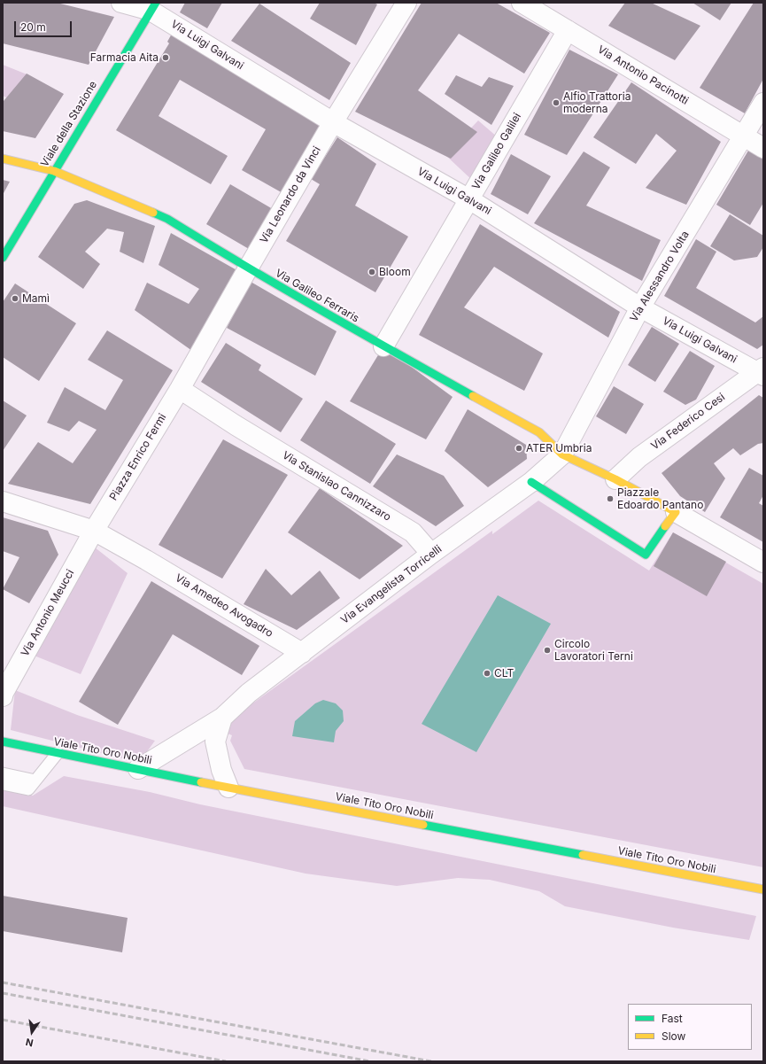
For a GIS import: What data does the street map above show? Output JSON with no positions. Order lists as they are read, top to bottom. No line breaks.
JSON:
{"streets":{"street":["Via Luigi Galvani","Via Antonio Pacinotti","Viale della Stazione","Via Galileo Galilei","Via Leonardo da Vinci","Via Alessandro Volta","Via Galileo Ferraris","Via Federico Cesi","Piazza Enrico Fermi","Via Stanislao Cannizzaro","Via Evangelista Torricelli","Via Amedeo Avogadro","Via Antonio Meucci","Viale Tito Oro Nobili"]},"crossings":[["Via Luigi Galvani","Viale della Stazione"],["Via Luigi Galvani","Via Galileo Galilei"],["Via Luigi Galvani","Via Leonardo da Vinci"],["Via Luigi Galvani","Via Alessandro Volta"],["Via Luigi Galvani","Via Federico Cesi"],["Via Antonio Pacinotti","Via Galileo Galilei"],["Via Antonio Pacinotti","Via Alessandro Volta"],["Viale della Stazione","Via Galileo Ferraris"],["Via Galileo Galilei","Via Galileo Ferraris"],["Via Leonardo da Vinci","Via Galileo Ferraris"],["Via Leonardo da Vinci","Piazza Enrico Fermi"],["Via Leonardo da Vinci","Via Stanislao Cannizzaro"],["Via Alessandro Volta","Via Galileo Ferraris"],["Via Alessandro Volta","Via Evangelista Torricelli"],["Via Galileo Ferraris","Via Evangelista Torricelli"],["Piazza Enrico Fermi","Via Stanislao Cannizzaro"],["Piazza Enrico Fermi","Via Amedeo Avogadro"],["Piazza Enrico Fermi","Via Antonio Meucci"],["Via Stanislao Cannizzaro","Via Evangelista Torricelli"],["Via Evangelista Torricelli","Via Amedeo Avogadro"],["Via Evangelista Torricelli","Viale Tito Oro Nobili"],["Via Amedeo Avogadro","Via Antonio Meucci"]],"places":["Farmacia Aita","Alfio Trattoria moderna","Bloom","Mamì","ATER Umbria","Piazzale Edoardo Pantano","Circolo Lavoratori Terni","CLT"],"legend":["Fast","Slow"],"scale_bar":"20 m","north":"bottom"}
